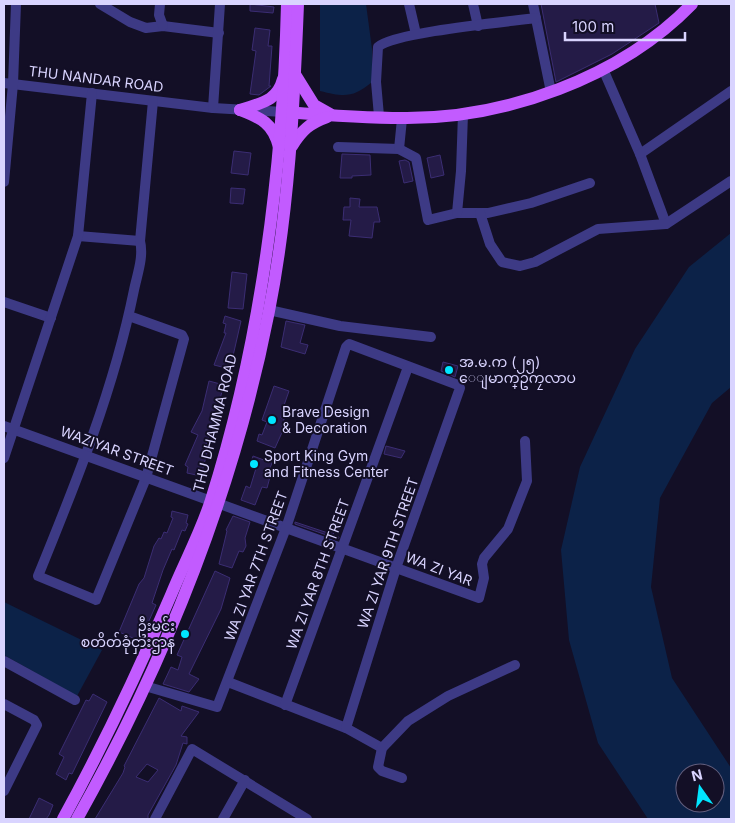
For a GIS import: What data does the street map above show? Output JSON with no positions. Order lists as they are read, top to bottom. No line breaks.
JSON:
{"streets":{"main road":["THU DHAMMA ROAD"],"street":["THU NANDAR ROAD","WAZIYAR STREET","WA ZI YAR 9TH STREET","WA ZI YAR 7TH STREET","WA ZI YAR","WA ZI YAR 8TH STREET"]},"crossings":[["THU NANDAR ROAD","THU DHAMMA ROAD"],["THU DHAMMA ROAD","WAZIYAR STREET"],["THU DHAMMA ROAD","WA ZI YAR 7TH STREET"],["THU DHAMMA ROAD","WA ZI YAR"],["WAZIYAR STREET","WA ZI YAR"],["WA ZI YAR 9TH STREET","WA ZI YAR 7TH STREET"],["WA ZI YAR 9TH STREET","WA ZI YAR"],["WA ZI YAR 9TH STREET","WA ZI YAR 8TH STREET"],["WA ZI YAR 7TH STREET","WA ZI YAR"],["WA ZI YAR 7TH STREET","WA ZI YAR 8TH STREET"],["WA ZI YAR","WA ZI YAR 8TH STREET"]],"places":["အ.မ.က (၂၅) ေျမာက္ဥကၠလာပ","Brave Design & Decoration","Sport King Gym and Fitness Center","ဦးမင်း စတိတ်ခုံငှားဌာန"],"scale_bar":"100 m","north":"top"}
